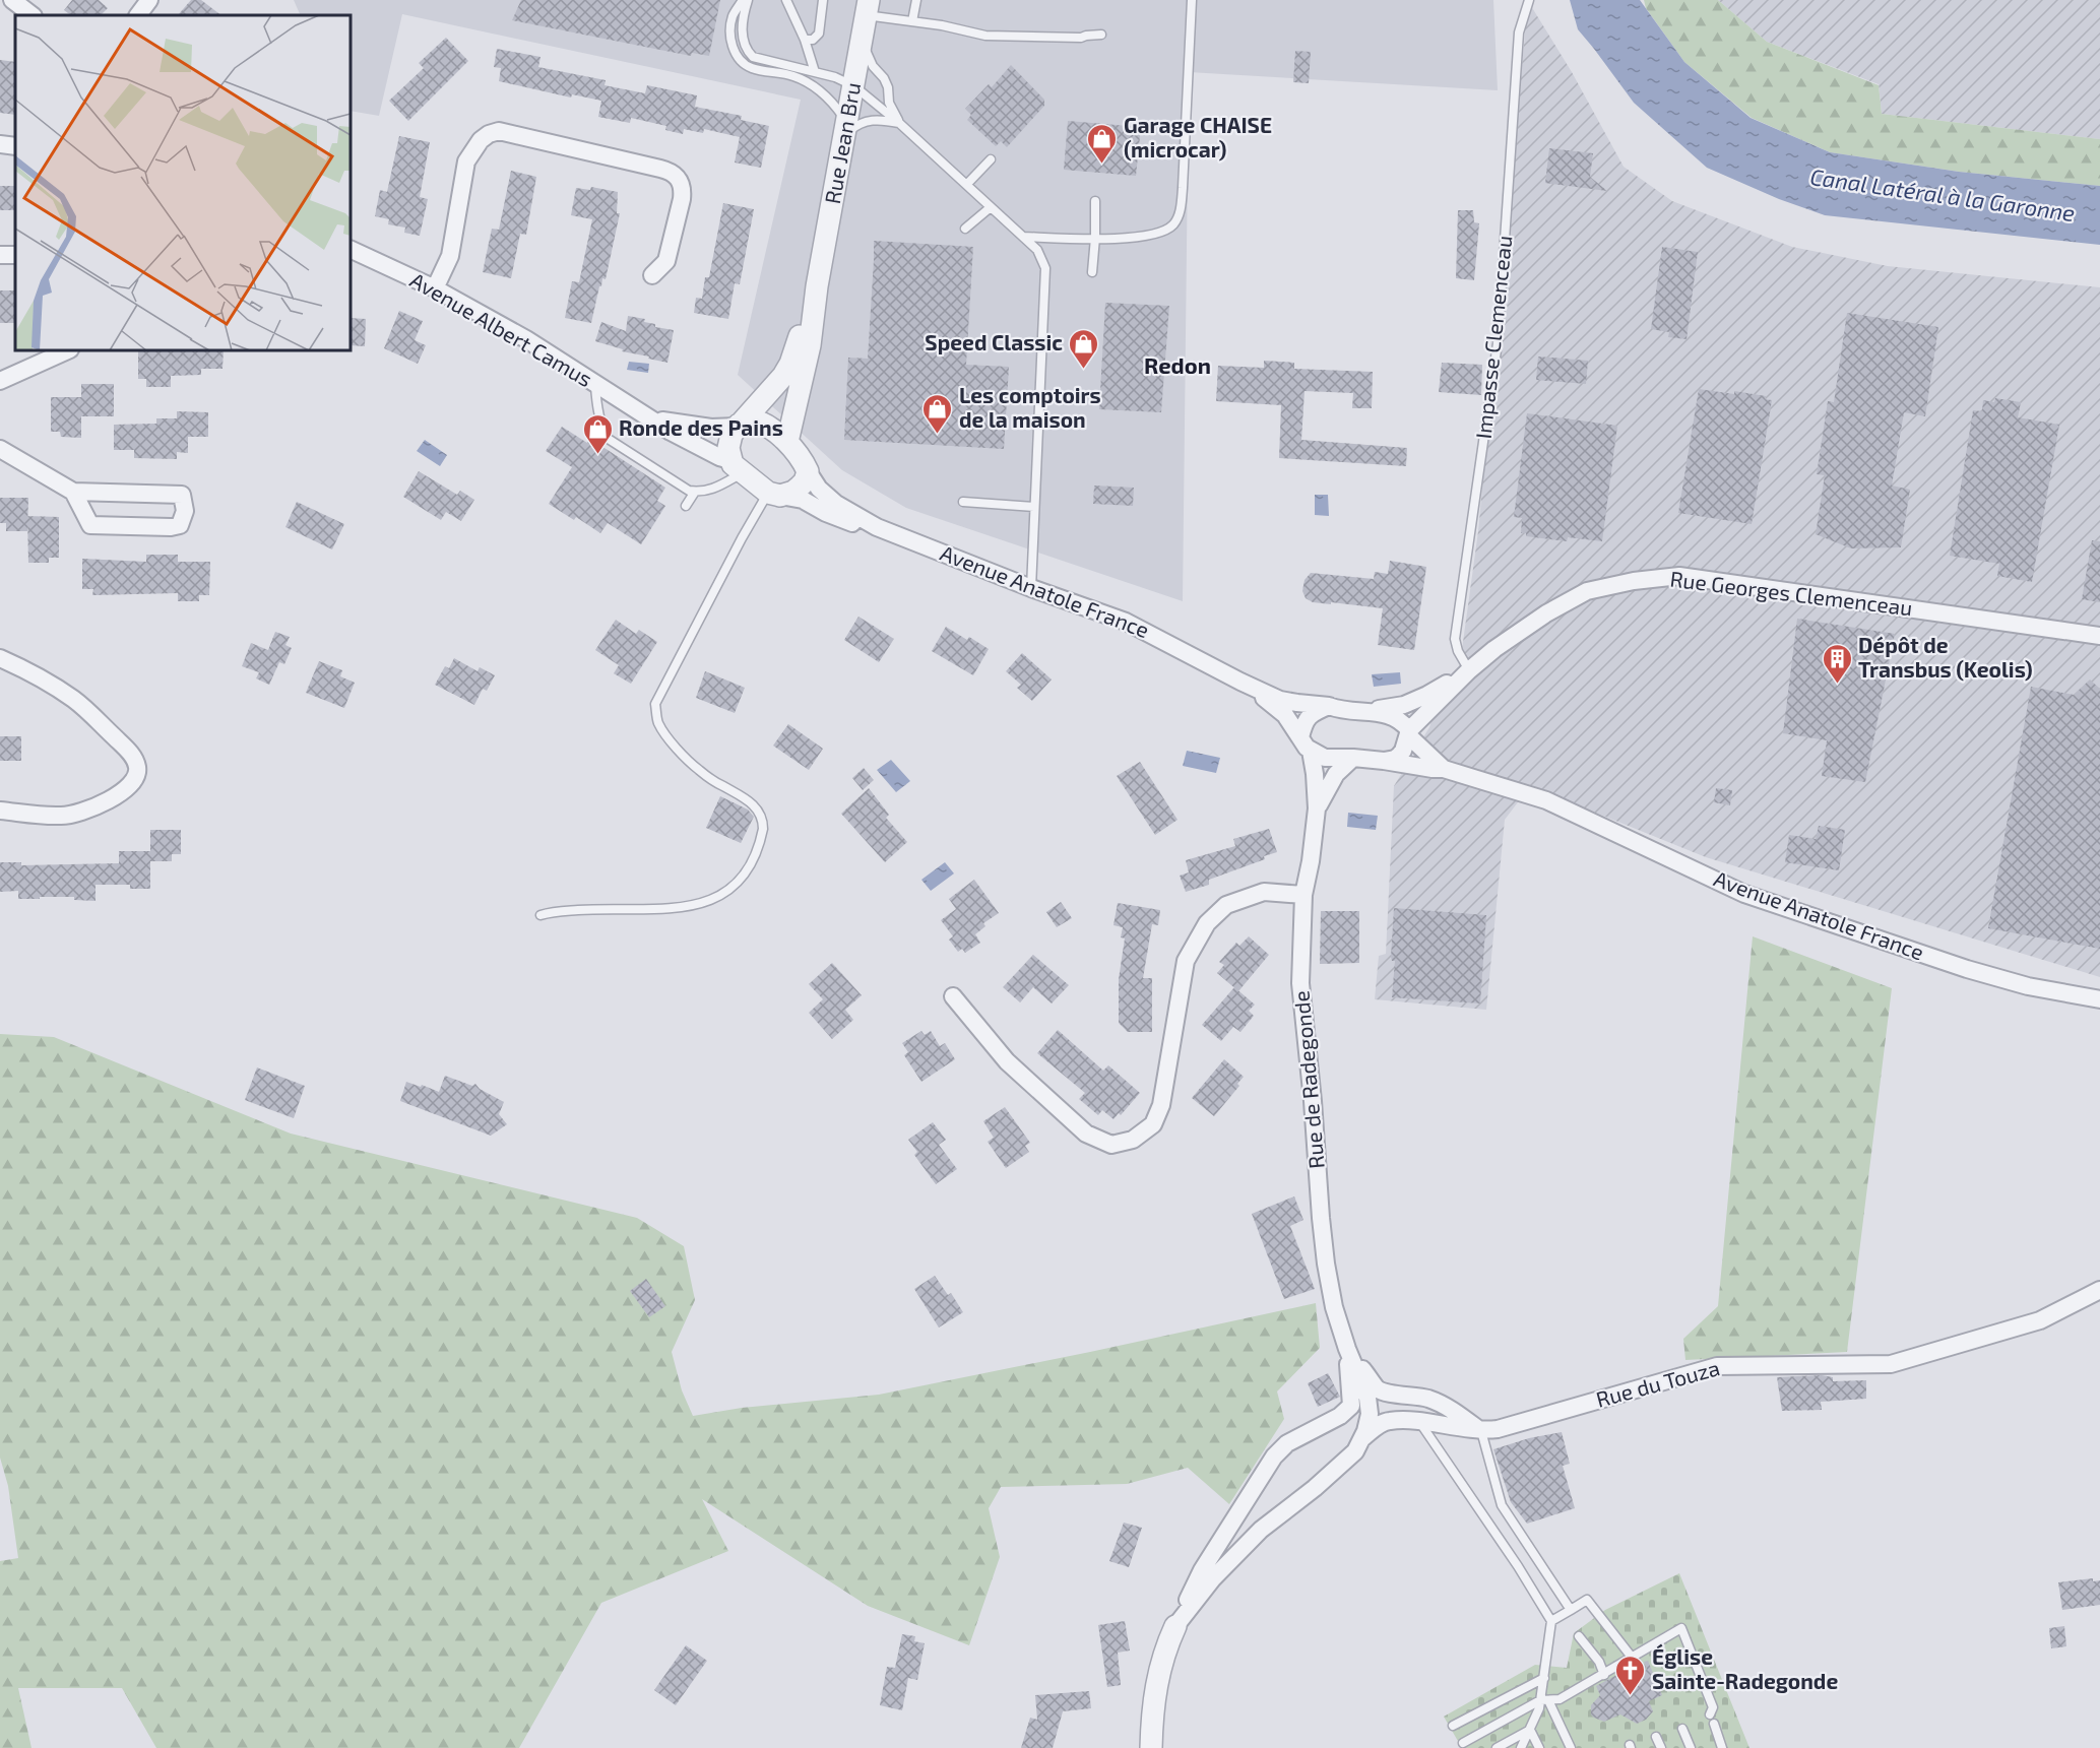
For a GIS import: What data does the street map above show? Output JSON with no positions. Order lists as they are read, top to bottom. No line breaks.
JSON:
{"streets":{"street":["Rue Jean Bru","Avenue Albert Camus","Avenue Anatole France","Rue Georges Clemenceau","Rue de Radegonde","Rue du Touza"],"lane":["Impasse Clemenceau"]},"crossings":[["Rue Jean Bru","Avenue Albert Camus"],["Rue Jean Bru","Avenue Anatole France"],["Avenue Albert Camus","Avenue Anatole France"],["Impasse Clemenceau","Rue Georges Clemenceau"],["Avenue Anatole France","Rue Georges Clemenceau"],["Avenue Anatole France","Rue de Radegonde"]],"districts":["Redon"],"water":["Canal Latéral à la Garonne"],"places":{"shop":["Garage CHAISE (microcar)","Speed Classic","Les comptoirs de la maison","Ronde des Pains"],"building":["Dépôt de Transbus (Keolis)"],"church":["Église Sainte-Radegonde"]}}
